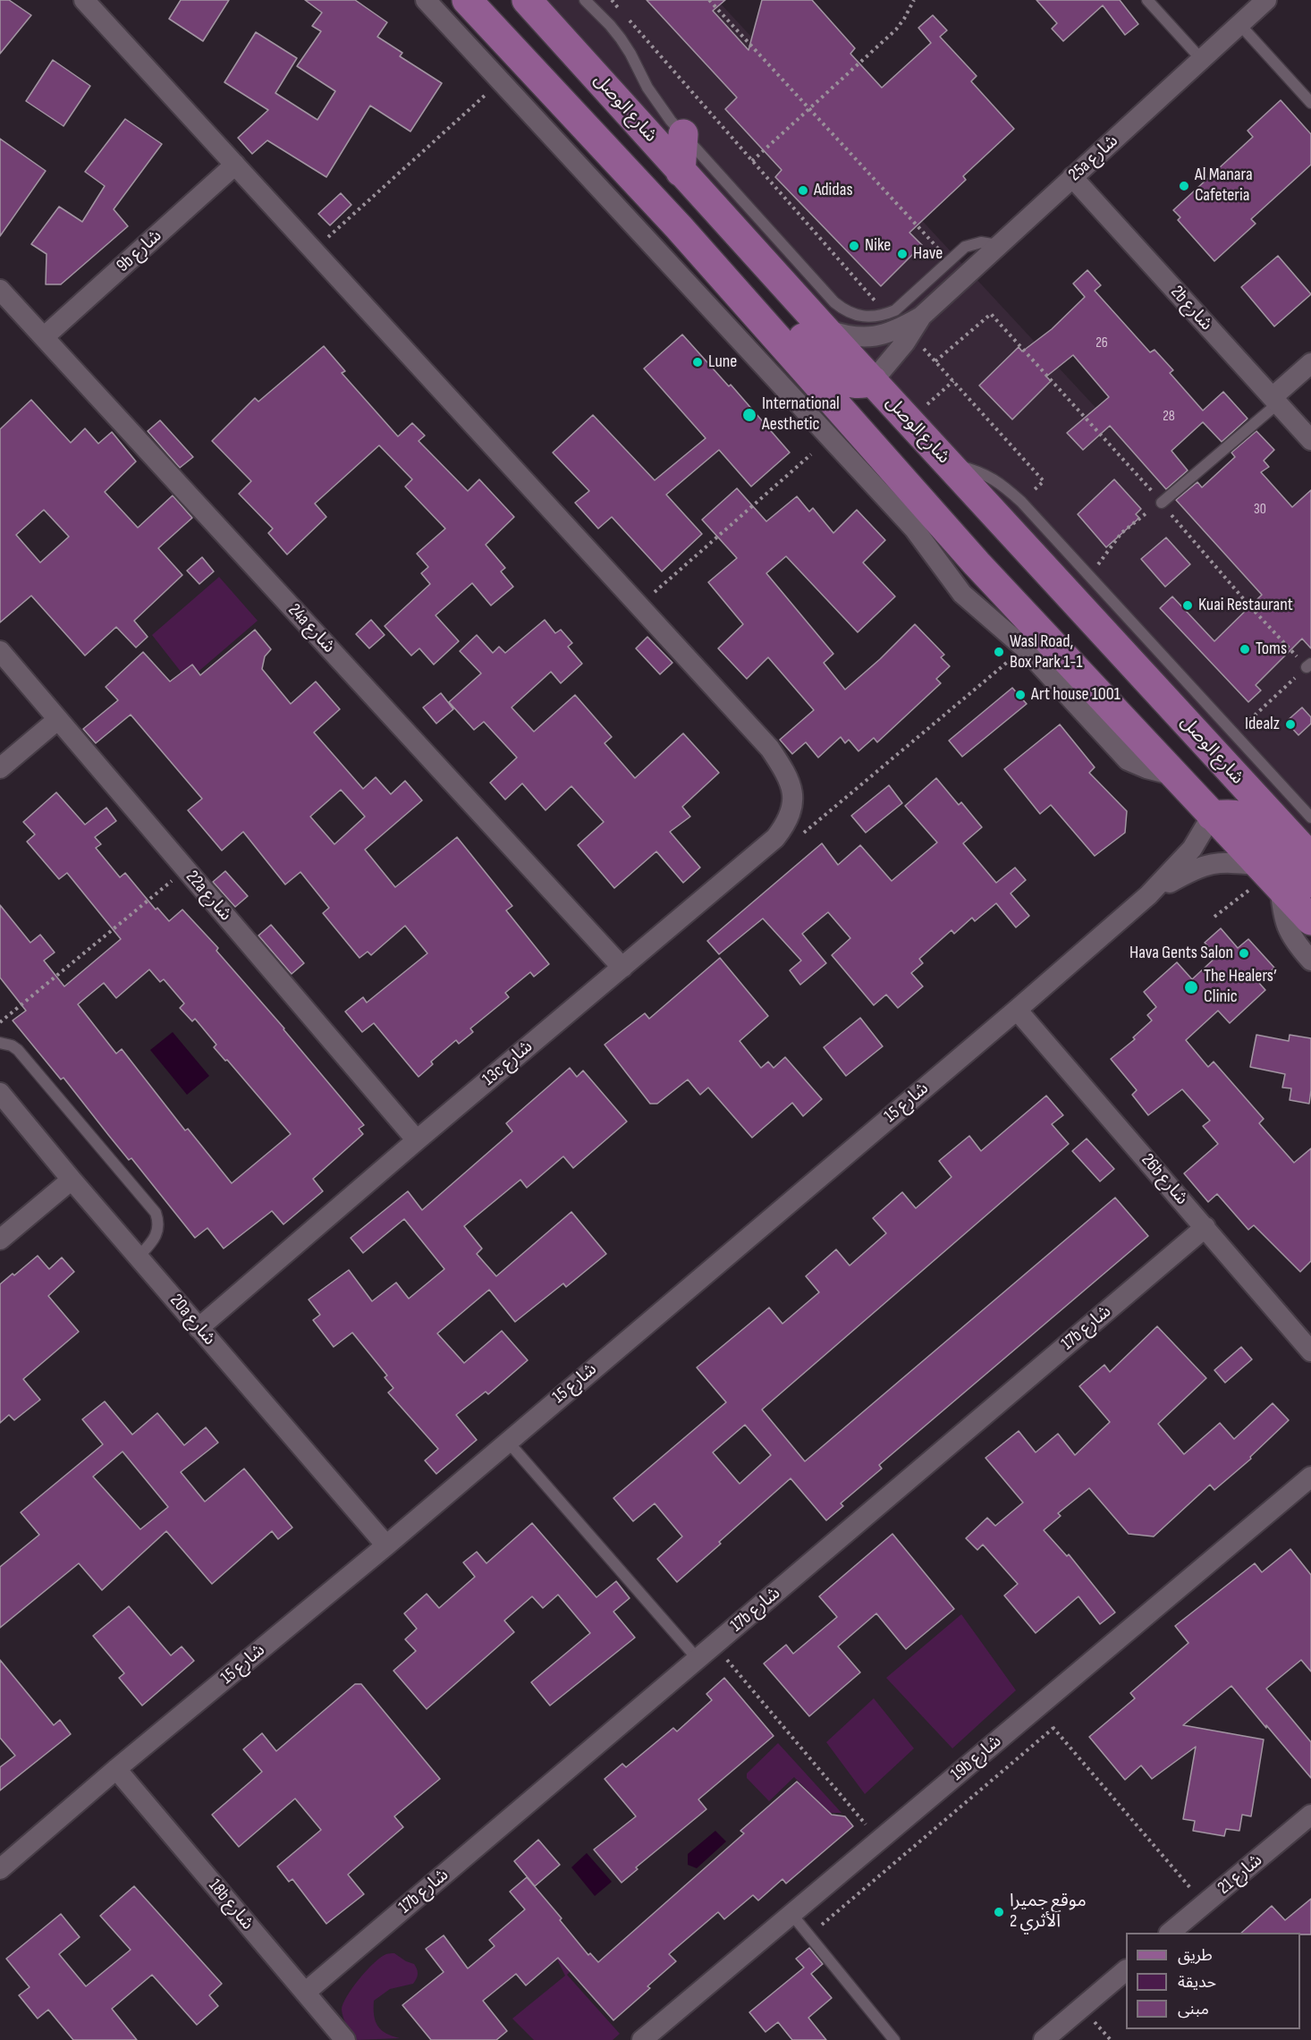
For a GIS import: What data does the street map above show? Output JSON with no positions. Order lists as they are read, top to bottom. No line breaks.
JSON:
{"streets":{"main road":["شارع الوصل"],"street":["25a شارع","9b شارع","2b شارع","24a شارع","22a شارع","13c شارع","شارع 15","26b شارع","20a شارع","17b شارع","19b شارع","شارع 21","18b شارع"]},"crossings":[["شارع الوصل","25a شارع"],["25a شارع","2b شارع"],["9b شارع","24a شارع"],["24a شارع","13c شارع"],["22a شارع","13c شارع"],["13c شارع","20a شارع"],["شارع 15","26b شارع"],["شارع 15","20a شارع"],["شارع 15","18b شارع"],["26b شارع","17b شارع"],["17b شارع","18b شارع"]],"places":["Al Manara Cafeteria","Adidas","Nike","Have","Lune","International Aesthetic","Kuai Restaurant","Toms","Wasl Road, Box Park 1-1","Art house 1001","Idealz","Hava Gents Salon","The Healers’ Clinic","موقع جميرا 2 الأثري"],"house_numbers":["26","28","30"],"legend":["طريق","حديقة","مبنى"]}
